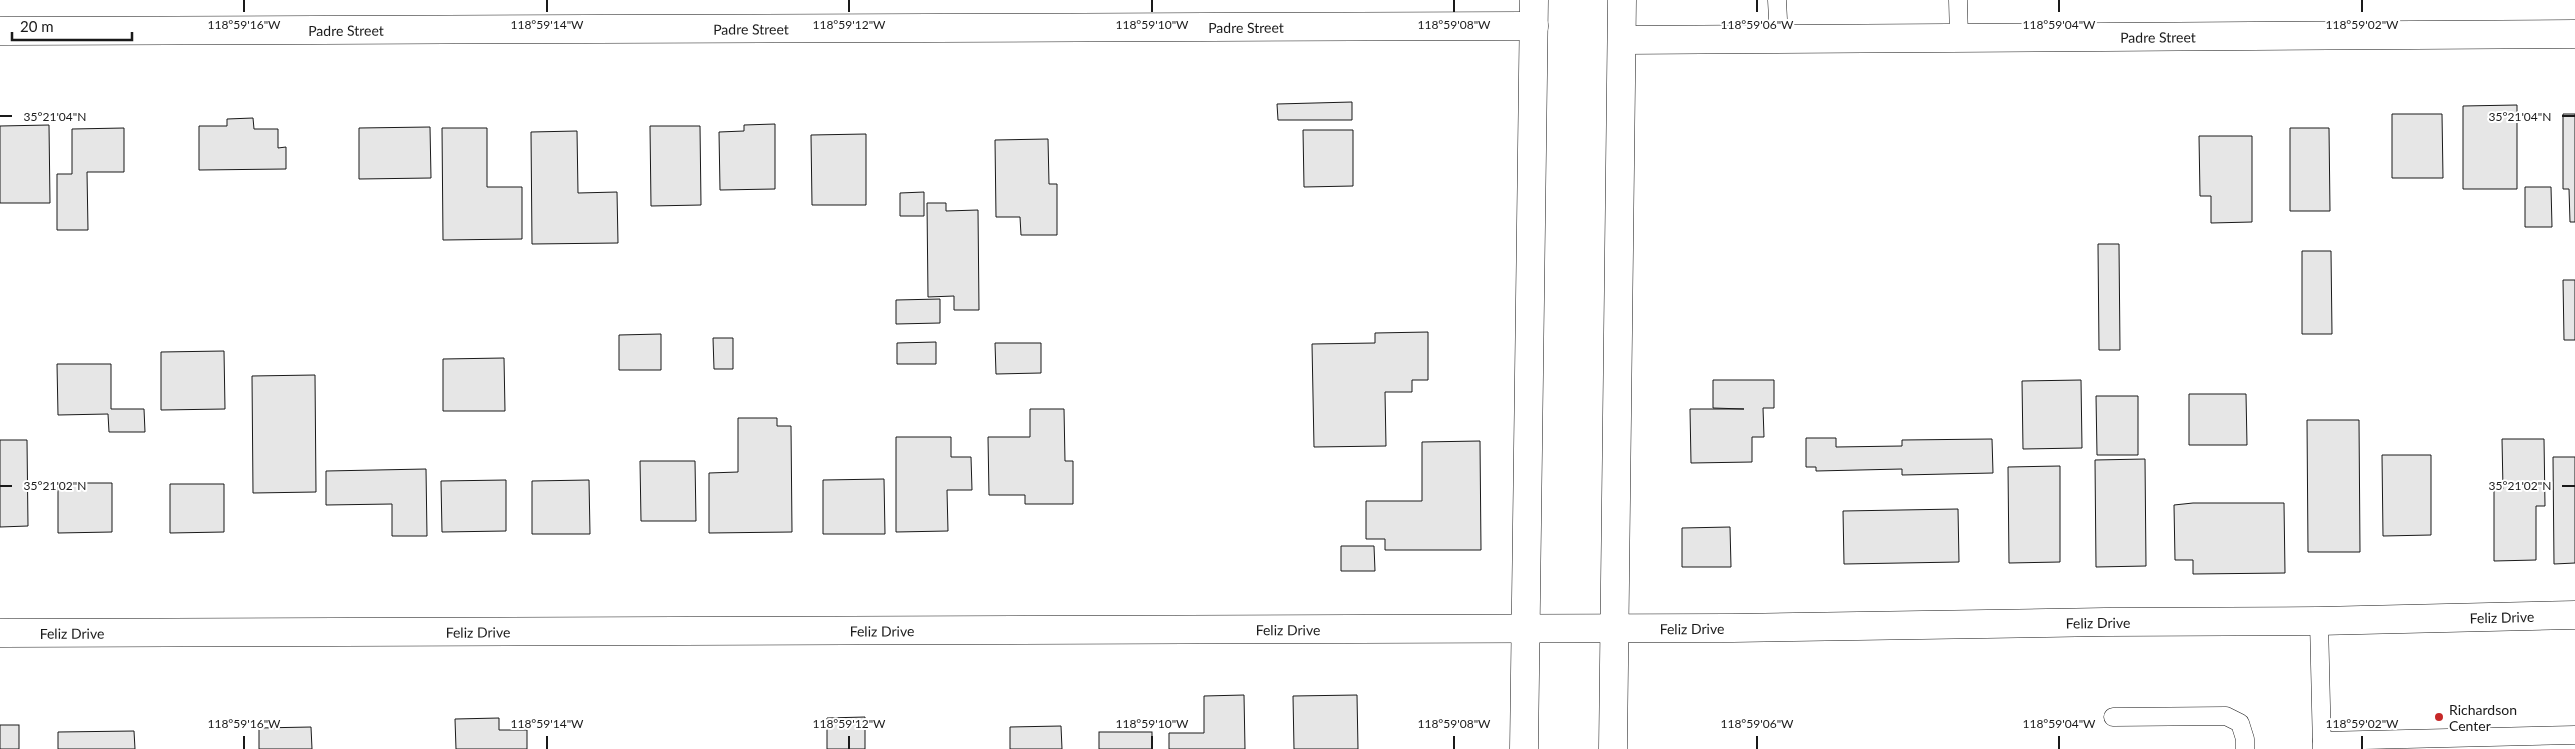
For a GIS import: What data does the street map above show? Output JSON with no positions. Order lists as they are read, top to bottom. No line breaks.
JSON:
{"streets":{"street":["Padre Street","Feliz Drive"]},"places":["Richardson Center"],"scale_bar":"20 m","coordinates":["118°59'16\"W","118°59'14\"W","118°59'12\"W","118°59'10\"W","118°59'08\"W","118°59'06\"W","118°59'04\"W","118°59'02\"W","35°21'04\"N","35°21'02\"N"]}
